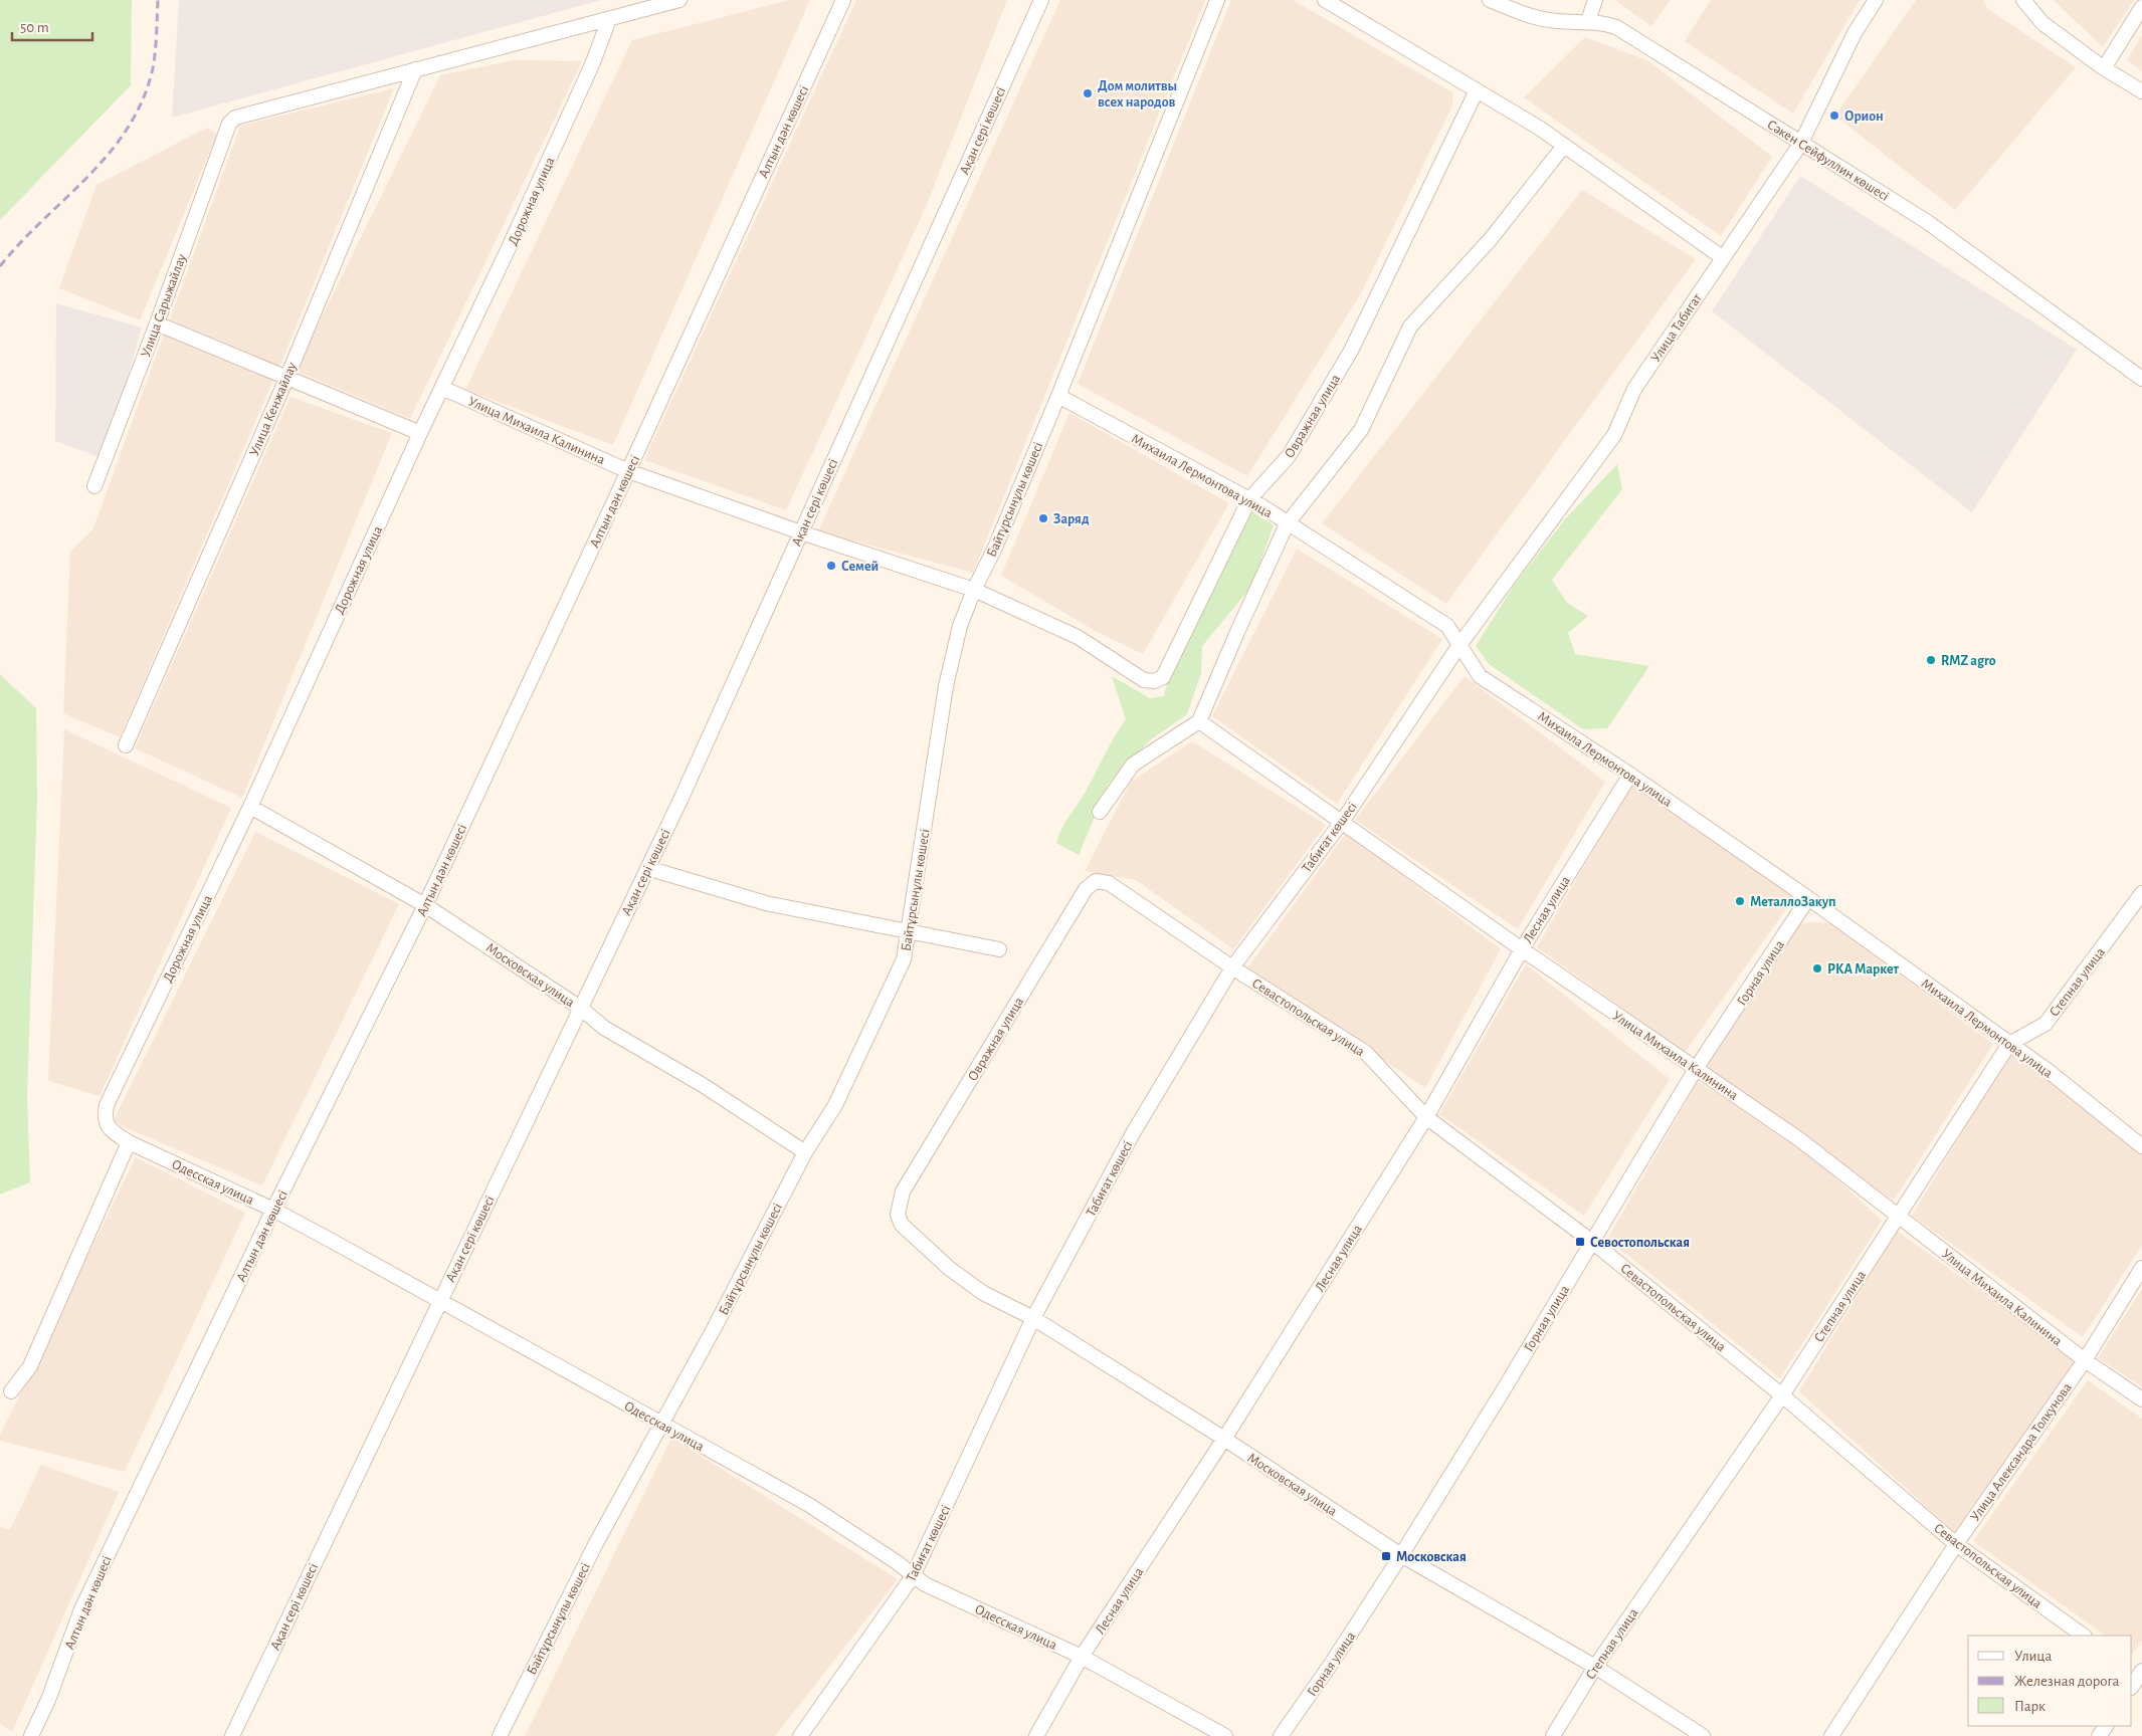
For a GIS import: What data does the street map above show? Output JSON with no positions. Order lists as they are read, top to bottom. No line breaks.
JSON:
{"streets":{"street":["Ақан сері көшесі","Алтын дән көшесі","Сәкен Сейфуллин көшесі","Дорожная улица","Улица Сарыжайлау","Улица Табигат","Улица Кенжайлау","Овражная улица","Улица Михаила Калинина","Михаила Лермонтова улица","Байтұрсынұлы көшесі","Табиғат көшесі","Лесная улица","Горная улица","Московская улица","Степная улица","Севастопольская улица","Одесская улица","Улица Александра Толкунова"]},"crossings":[["Ақан сері көшесі","Улица Михаила Калинина"],["Ақан сері көшесі","Московская улица"],["Ақан сері көшесі","Одесская улица"],["Алтын дән көшесі","Улица Михаила Калинина"],["Алтын дән көшесі","Московская улица"],["Алтын дән көшесі","Одесская улица"],["Сәкен Сейфуллин көшесі","Улица Табигат"],["Дорожная улица","Улица Михаила Калинина"],["Дорожная улица","Московская улица"],["Дорожная улица","Одесская улица"],["Улица Сарыжайлау","Улица Кенжайлау"],["Улица Табигат","Михаила Лермонтова улица"],["Улица Табигат","Табиғат көшесі"],["Овражная улица","Улица Михаила Калинина"],["Овражная улица","Михаила Лермонтова улица"],["Овражная улица","Байтұрсынұлы көшесі"],["Овражная улица","Московская улица"],["Овражная улица","Севастопольская улица"],["Улица Михаила Калинина","Байтұрсынұлы көшесі"],["Улица Михаила Калинина","Табиғат көшесі"],["Улица Михаила Калинина","Лесная улица"],["Улица Михаила Калинина","Горная улица"],["Улица Михаила Калинина","Степная улица"],["Улица Михаила Калинина","Улица Александра Толкунова"],["Михаила Лермонтова улица","Байтұрсынұлы көшесі"],["Михаила Лермонтова улица","Табиғат көшесі"],["Михаила Лермонтова улица","Лесная улица"],["Михаила Лермонтова улица","Горная улица"],["Михаила Лермонтова улица","Степная улица"],["Байтұрсынұлы көшесі","Московская улица"],["Байтұрсынұлы көшесі","Одесская улица"],["Табиғат көшесі","Московская улица"],["Табиғат көшесі","Севастопольская улица"],["Табиғат көшесі","Одесская улица"],["Лесная улица","Московская улица"],["Лесная улица","Севастопольская улица"],["Лесная улица","Одесская улица"],["Горная улица","Московская улица"],["Горная улица","Севастопольская улица"],["Московская улица","Степная улица"],["Степная улица","Севастопольская улица"],["Севастопольская улица","Улица Александра Толкунова"]],"places":{"other":["Дом молитвы всех народов","Орион","Заряд","Семей","RMZ agro","МеталлоЗакуп","РКА Маркет"],"transit":["Севостопольская","Московская"]},"legend":["Улица","Железная дорога","Парк"],"scale_bar":"50 m"}
